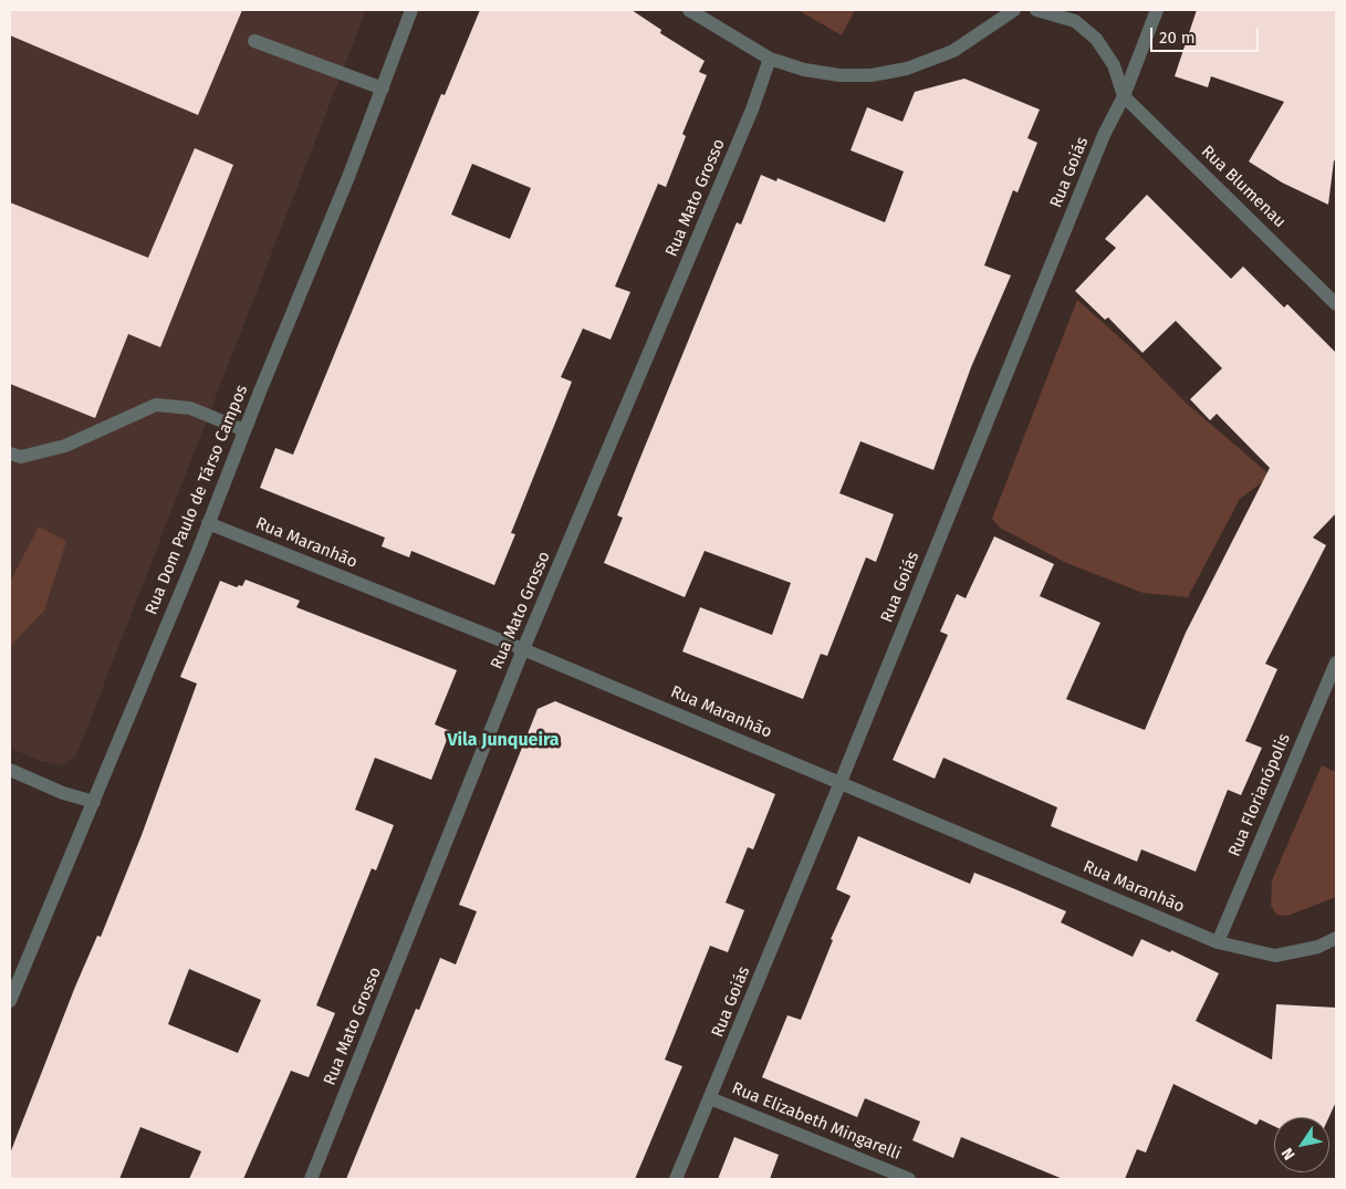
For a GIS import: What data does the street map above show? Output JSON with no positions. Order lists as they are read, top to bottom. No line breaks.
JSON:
{"streets":{"street":["Rua Goiás","Rua Blumenau","Rua Mato Grosso","Rua Dom Paulo de Társo Campos","Rua Maranhão","Rua Florianópolis","Rua Elizabeth Mingarelli"]},"crossings":[["Rua Goiás","Rua Blumenau"],["Rua Goiás","Rua Maranhão"],["Rua Goiás","Rua Elizabeth Mingarelli"],["Rua Mato Grosso","Rua Maranhão"],["Rua Dom Paulo de Társo Campos","Rua Maranhão"],["Rua Maranhão","Rua Florianópolis"]],"districts":["Vila Junqueira"],"scale_bar":"20 m","north":"bottom left"}
